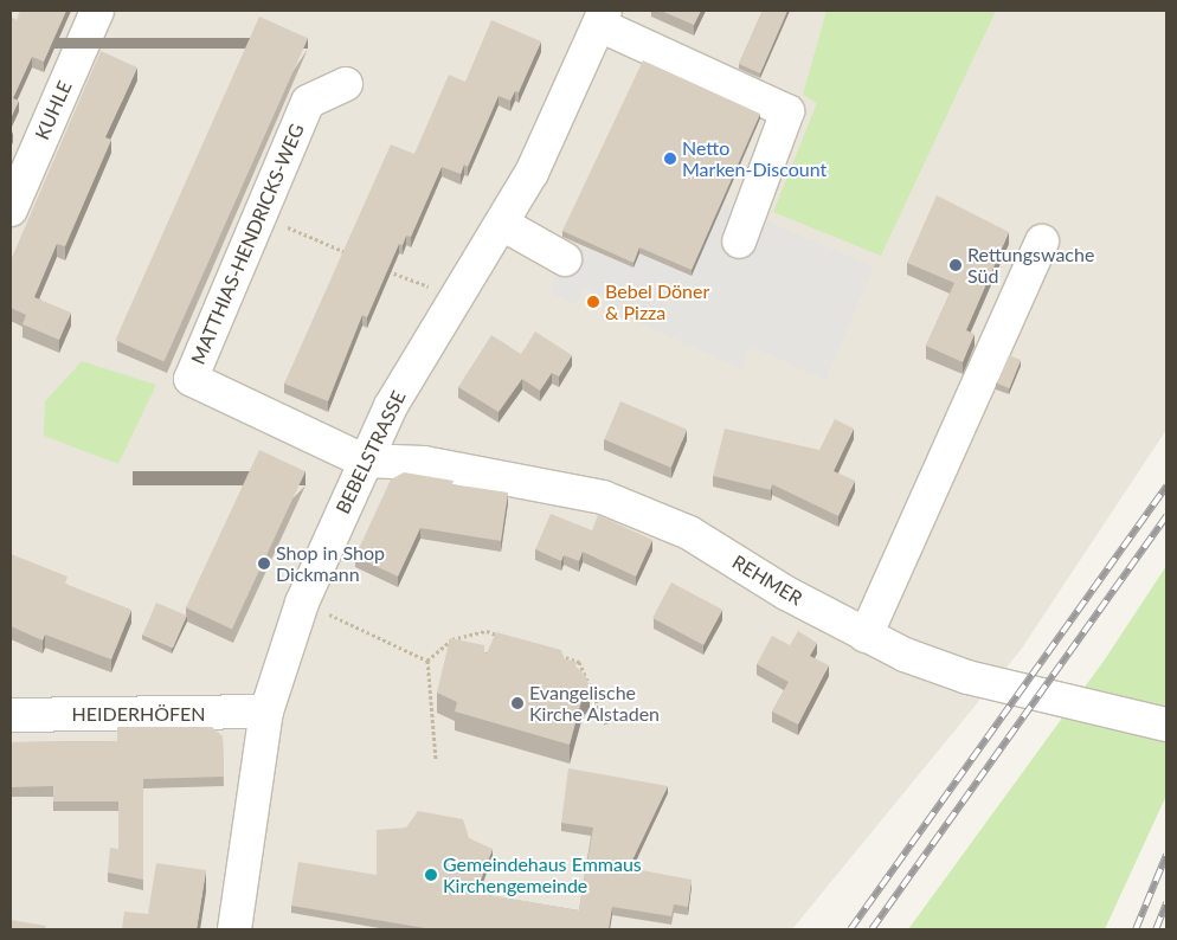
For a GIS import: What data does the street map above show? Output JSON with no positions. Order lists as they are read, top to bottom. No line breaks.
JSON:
{"streets":{"street":["KUHLE","MATTHIAS-HENDRICKS-WEG","BEBELSTRASSE","REHMER","HEIDERHÖFEN"]},"crossings":[["MATTHIAS-HENDRICKS-WEG","BEBELSTRASSE"],["MATTHIAS-HENDRICKS-WEG","REHMER"],["BEBELSTRASSE","REHMER"],["BEBELSTRASSE","HEIDERHÖFEN"]],"places":["Netto Marken-Discount","Rettungswache Süd","Bebel Döner & Pizza","Shop in Shop Dickmann","Evangelische Kirche Alstaden","Gemeindehaus Emmaus Kirchengemeinde"]}
